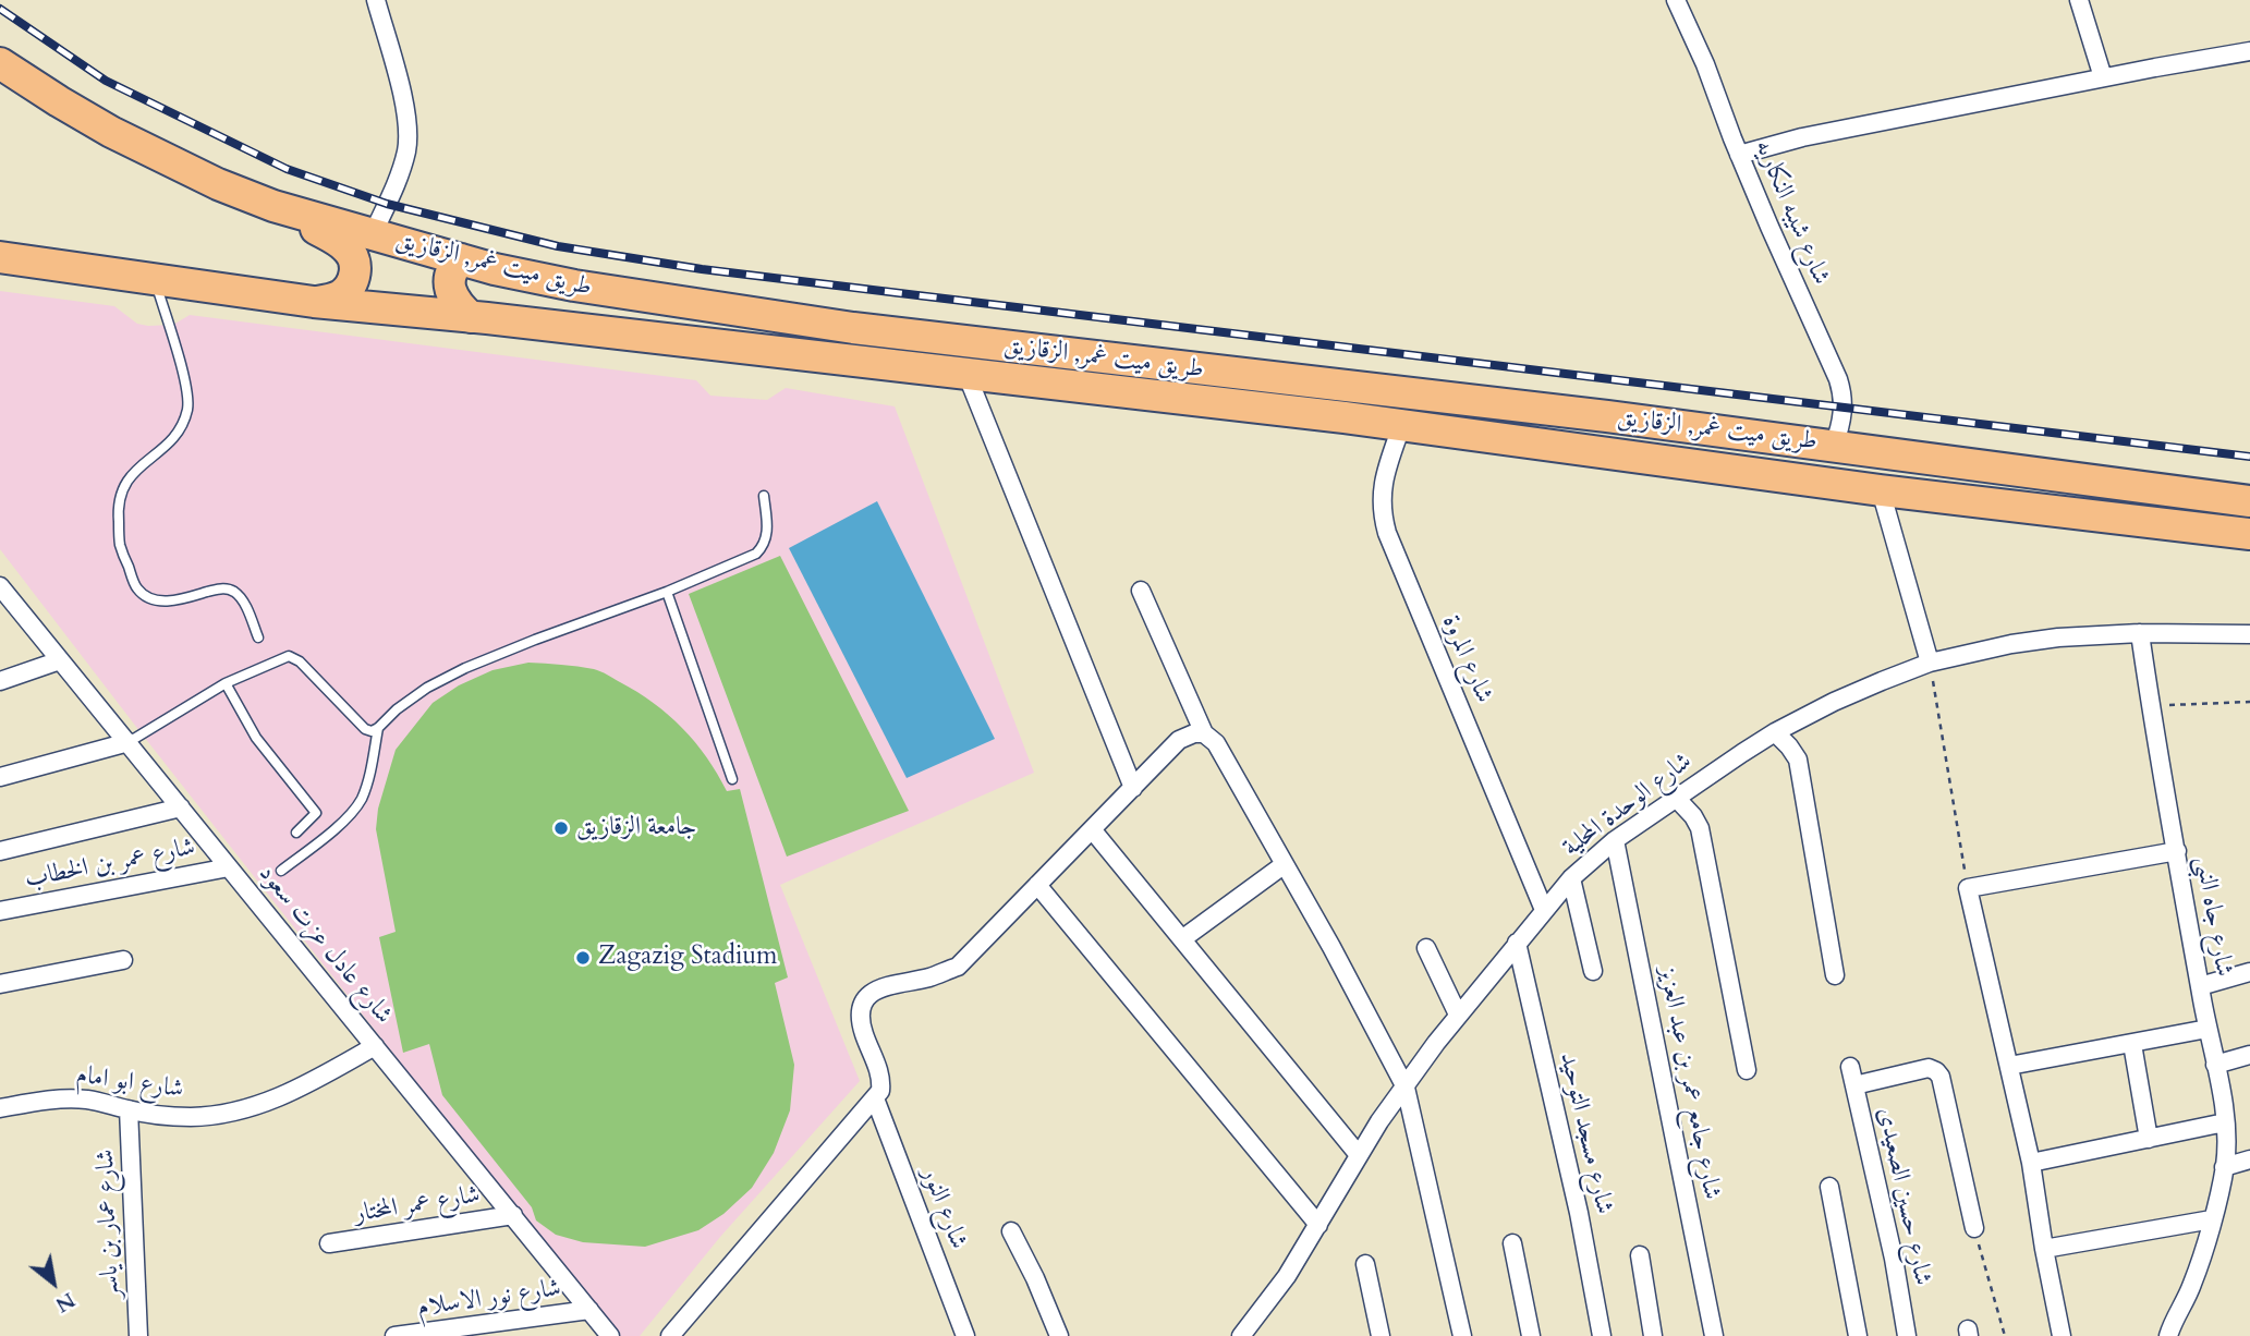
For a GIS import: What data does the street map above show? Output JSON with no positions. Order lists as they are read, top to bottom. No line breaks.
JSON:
{"streets":{"highway":["طريق ميت غمر, الزقازيق"],"street":["شارع شيبه النكاريه","شارع المروة","شارع الوحدة المحلية","شارع عمر بن الخطاب","شارع جاه النبى","شارع عادل عزت سعود","شارع ابو امام","شارع جامع عمر بن عبد العزيز","شارع مسجد التوحيد","شارع حسين الصعيدى","شارع عمر المختار","شارع النور","شارع عمار بن ياسر","شارع نور الاسلام"]},"crossings":[["شارع شيبه النكاريه","طريق ميت غمر, الزقازيق"],["طريق ميت غمر, الزقازيق","شارع المروة"],["شارع المروة","شارع الوحدة المحلية"],["شارع الوحدة المحلية","شارع جاه النبى"],["شارع الوحدة المحلية","شارع جامع عمر بن عبد العزيز"],["شارع الوحدة المحلية","شارع مسجد التوحيد"],["شارع عمر بن الخطاب","شارع عادل عزت سعود"],["شارع عادل عزت سعود","شارع ابو امام"],["شارع عادل عزت سعود","شارع عمر المختار"],["شارع عادل عزت سعود","شارع نور الاسلام"],["شارع ابو امام","شارع عمار بن ياسر"]],"places":["جامعة الزقازيق","Zagazig Stadium"],"north":"bottom right"}
